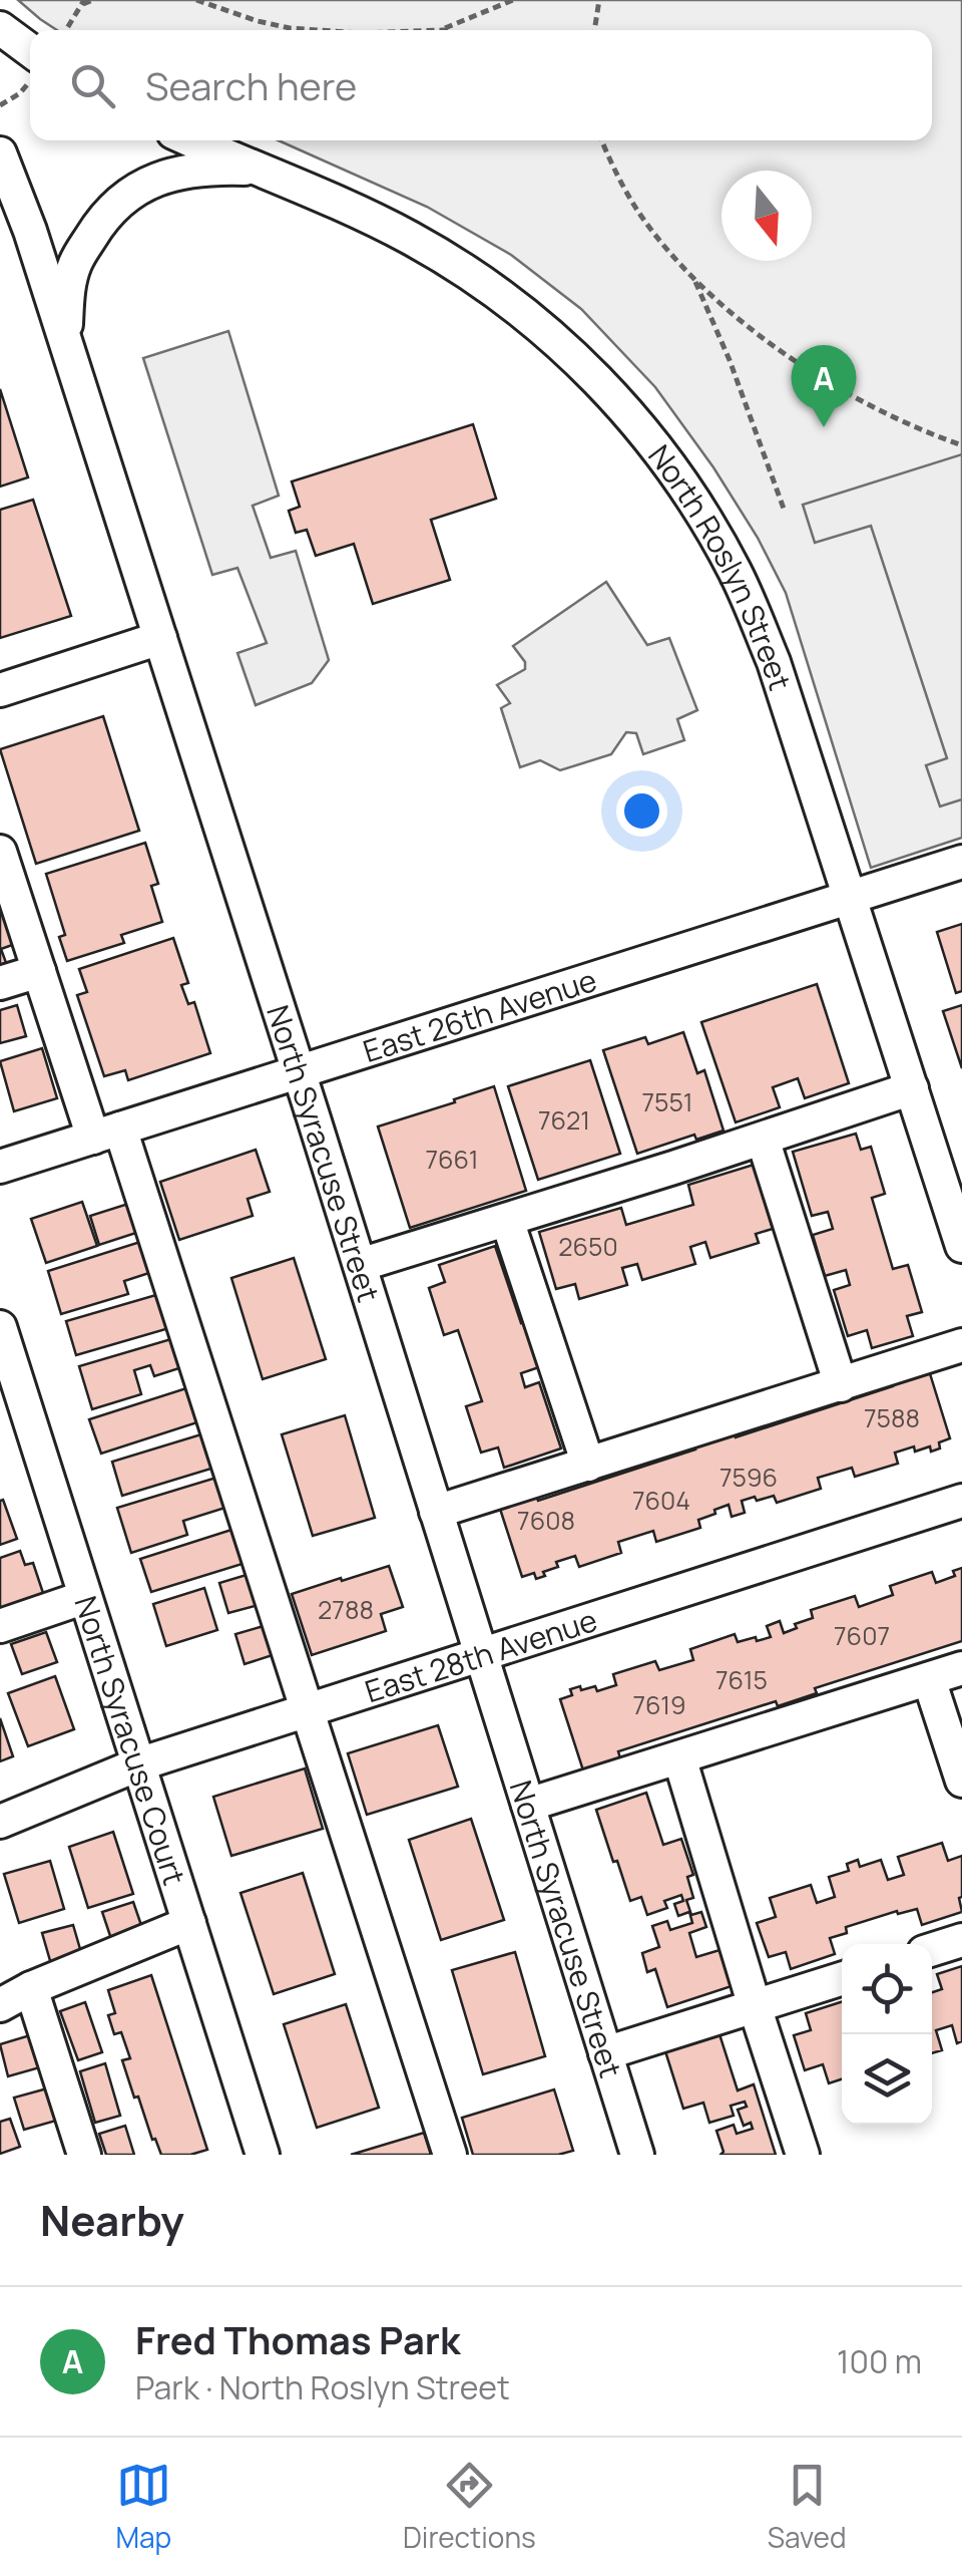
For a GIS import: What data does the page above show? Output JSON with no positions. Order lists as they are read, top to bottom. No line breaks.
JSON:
{"streets":{"street":["North Roslyn Street","East 26th Avenue","North Syracuse Street","East 28th Avenue","North Syracuse Court"]},"crossings":[["North Roslyn Street","East 26th Avenue"],["East 26th Avenue","North Syracuse Street"],["North Syracuse Street","East 28th Avenue"],["East 28th Avenue","North Syracuse Court"]],"house_numbers":["7551","7621","7661","2650","7588","7596","7604","7608","2788","7607","7615","7619"],"north":"bottom","page":{"search":"Search here","pins":"A","heading":"Nearby","list":[{"mark":"A","name":"Fred Thomas Park","note":"Park · North Roslyn Street","value":"100 m"}],"nav":["Map","Directions","Saved"]}}
